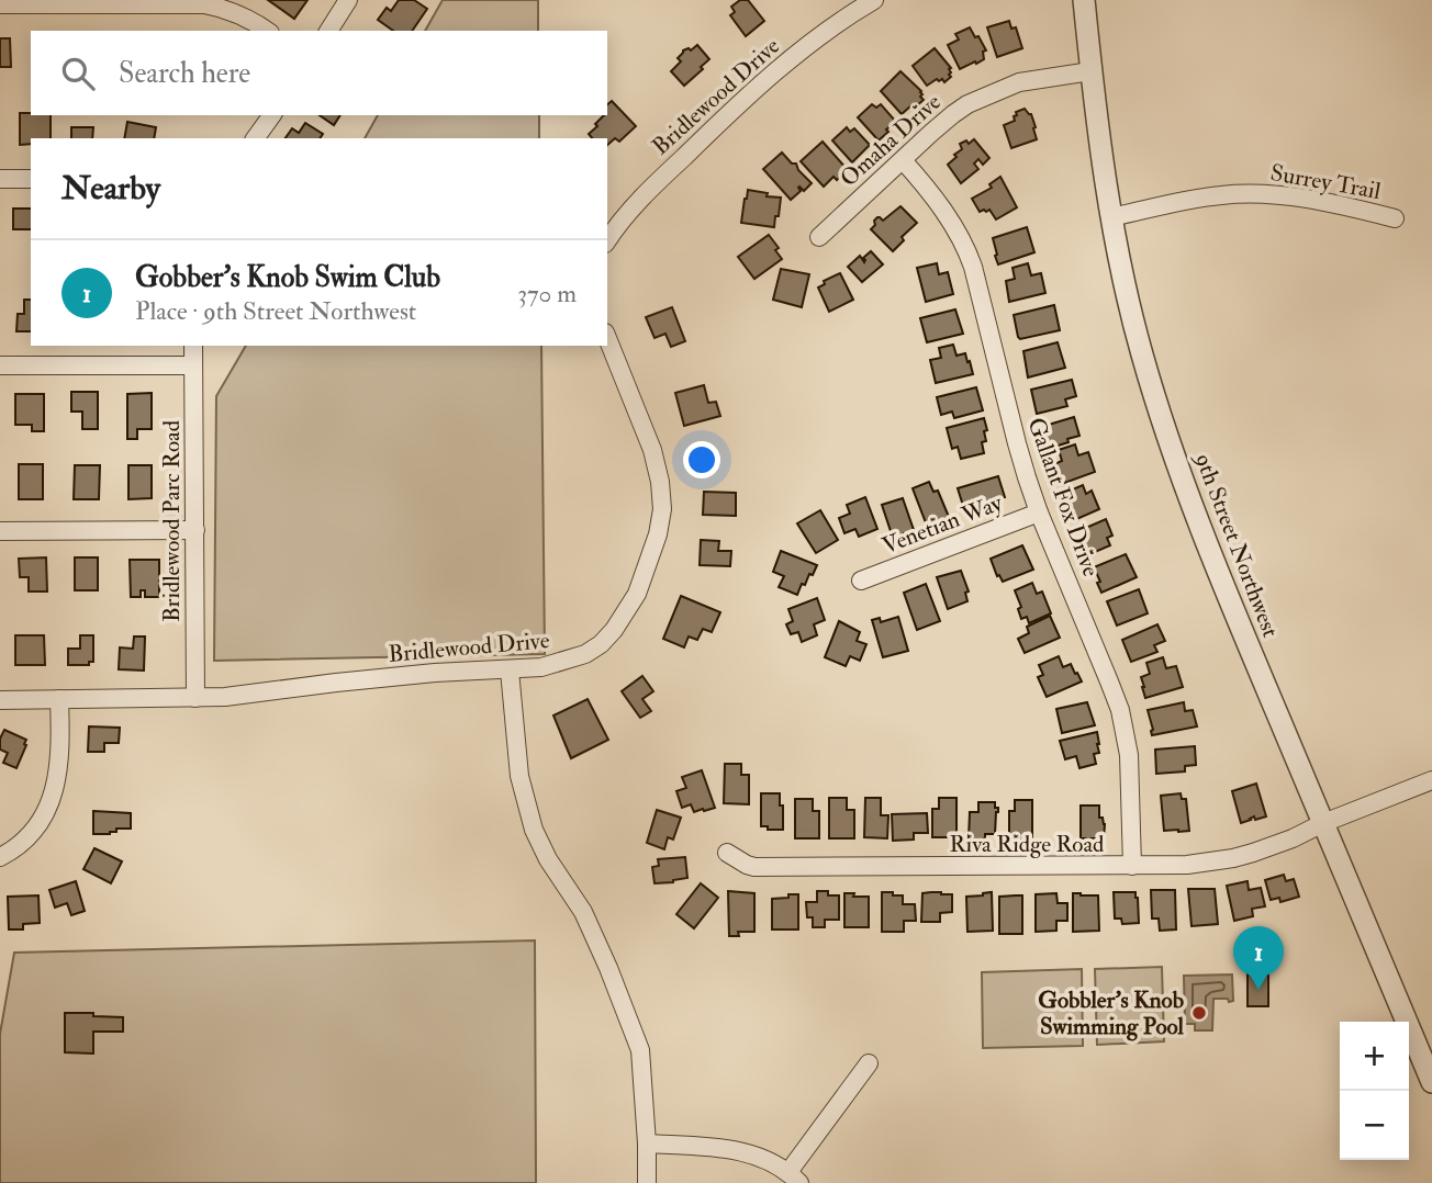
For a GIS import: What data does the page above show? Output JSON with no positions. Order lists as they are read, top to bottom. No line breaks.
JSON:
{"streets":{"street":["Bridlewood Drive","Omaha Drive","Surrey Trail","Gallant Fox Drive","Bridlewood Parc Road","Venetian Way","9th Street Northwest","Riva Ridge Road"]},"crossings":[["Bridlewood Drive","Bridlewood Parc Road"],["Omaha Drive","Gallant Fox Drive"],["Omaha Drive","9th Street Northwest"],["Surrey Trail","9th Street Northwest"],["Gallant Fox Drive","Venetian Way"],["Gallant Fox Drive","Riva Ridge Road"],["9th Street Northwest","Riva Ridge Road"]],"places":["Gobbler's Knob Swimming Pool"],"page":{"search":"Search here","heading":"Nearby","list":[{"mark":"1","name":"Gobber's Knob Swim Club","note":"Place · 9th Street Northwest","value":"370 m"}],"pins":"1","map_buttons":["+","−"]}}
